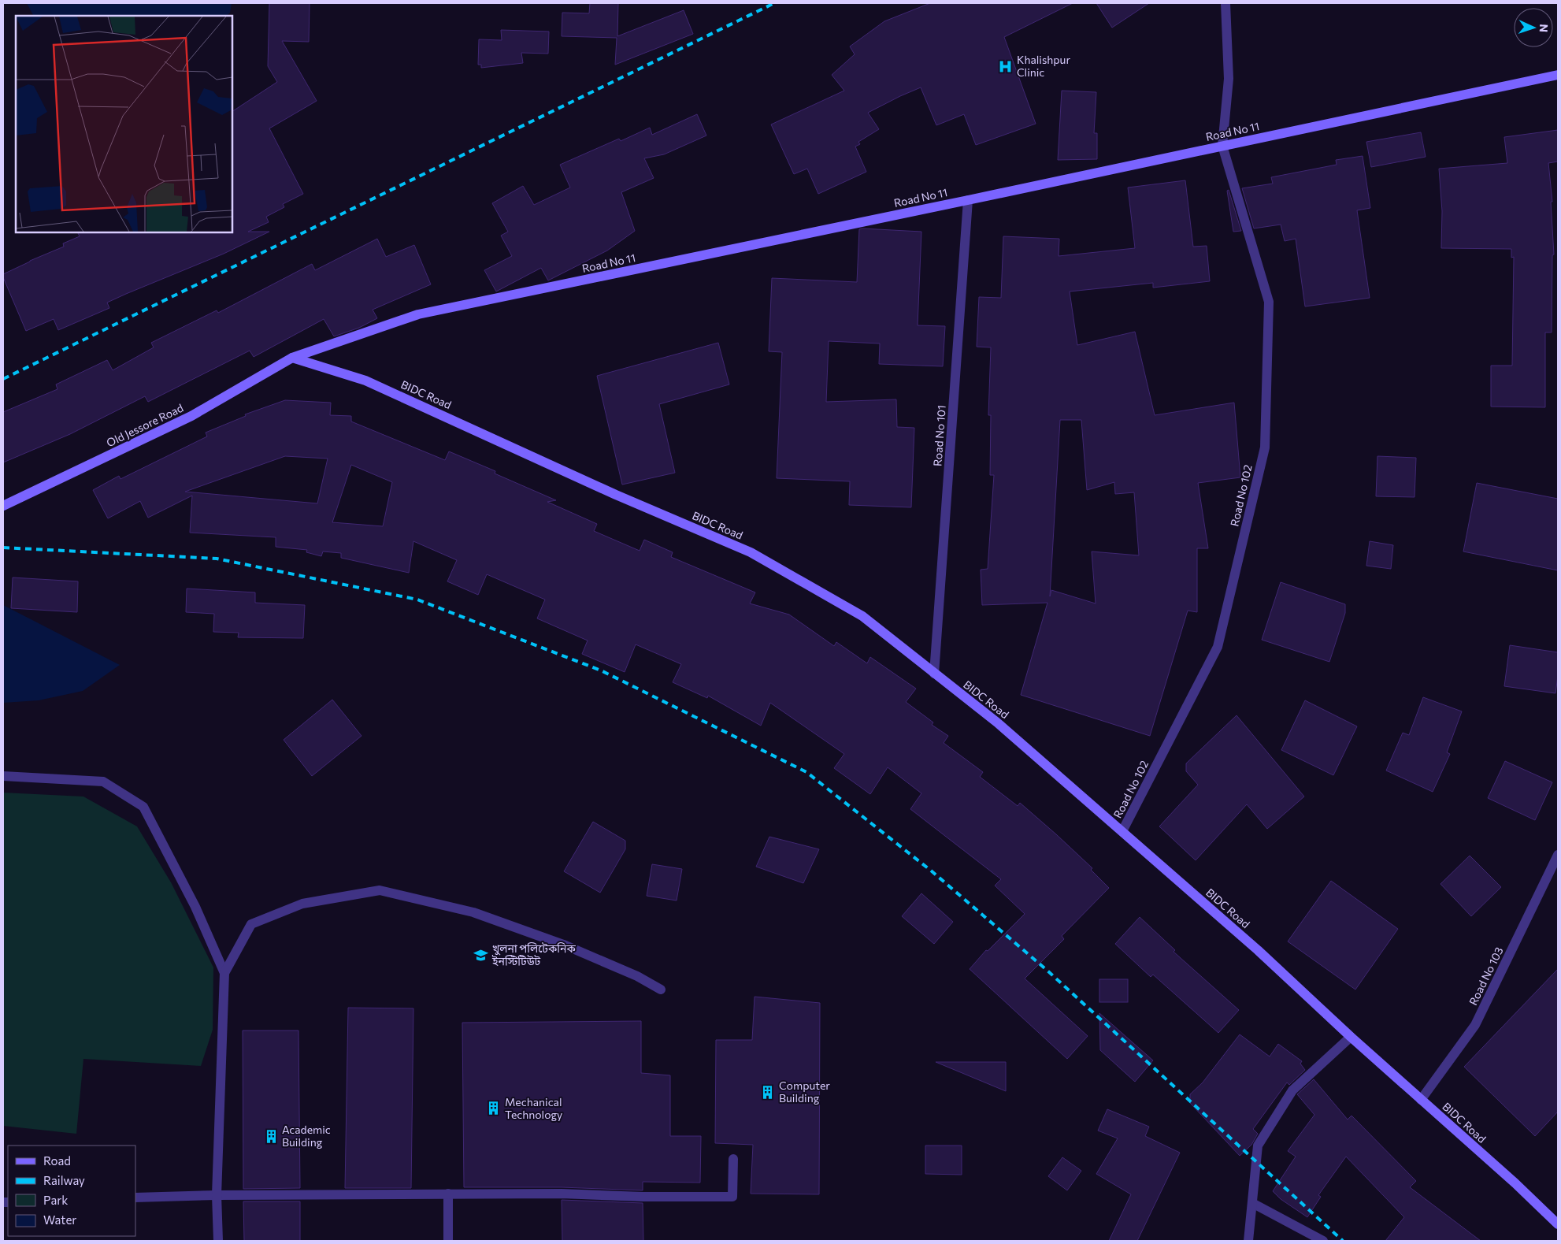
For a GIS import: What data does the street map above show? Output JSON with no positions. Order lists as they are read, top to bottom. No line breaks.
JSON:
{"streets":{"main road":["Road No 11","BIDC Road","Old Jessore Road"],"street":["Road No 101","Road No 102","Road No 103"]},"crossings":[["Road No 11","BIDC Road"],["Road No 11","Old Jessore Road"],["Road No 11","Road No 101"],["Road No 11","Road No 102"],["BIDC Road","Old Jessore Road"],["BIDC Road","Road No 101"],["BIDC Road","Road No 102"],["BIDC Road","Road No 103"]],"places":{"hospital":["Khalishpur Clinic"],"school or university":["খুলনা পলিটেকনিক ইনস্টিটিউট"],"building":["Computer Building","Mechanical Technology","Academic Building"]},"legend":["Road","Railway","Park","Water"],"north":"right"}
